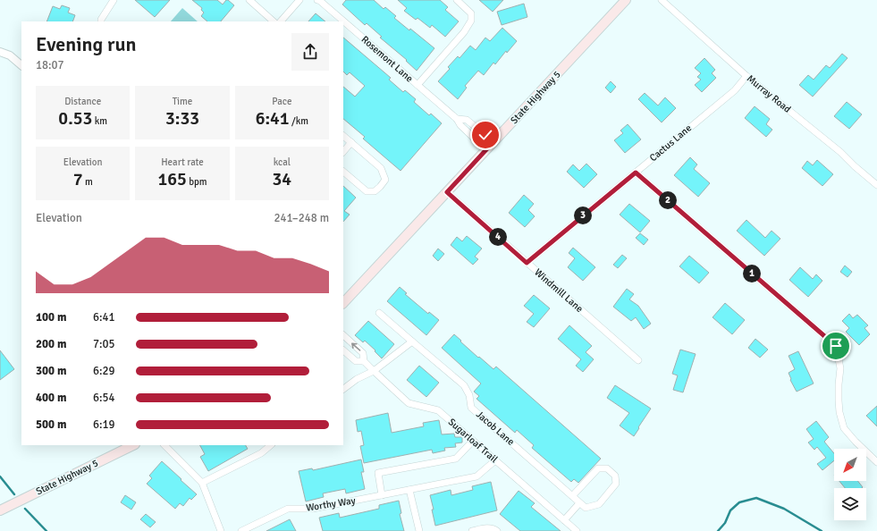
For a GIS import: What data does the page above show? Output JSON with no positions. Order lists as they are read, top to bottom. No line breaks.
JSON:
{"streets":{"main road":["State Highway 5"],"street":["Rosemont Lane","Murray Road","Cactus Lane","Windmill Lane","Jacob Lane","Sugarloaf Trail","Worthy Way"]},"crossings":[["Rosemont Lane","State Highway 5"],["Murray Road","Cactus Lane"],["State Highway 5","Windmill Lane"],["Cactus Lane","Windmill Lane"],["Sugarloaf Trail","Worthy Way"]],"north":"bottom left","page":{"heading":["Evening run","18:07"],"stats":[["Distance","0.53 km"],["Time","3:33"],["Pace","6:41 /km"],["Elevation","7 m"],["Heart rate","165 bpm"],["kcal","34"]],"pins":["2","3","4","1"],"chart":["Elevation","241–248 m"],"list":[{"name":"100 m","note":"6:41"},{"name":"200 m","note":"7:05"},{"name":"300 m","note":"6:29"},{"name":"400 m","note":"6:54"},{"name":"500 m","note":"6:19"}]}}
